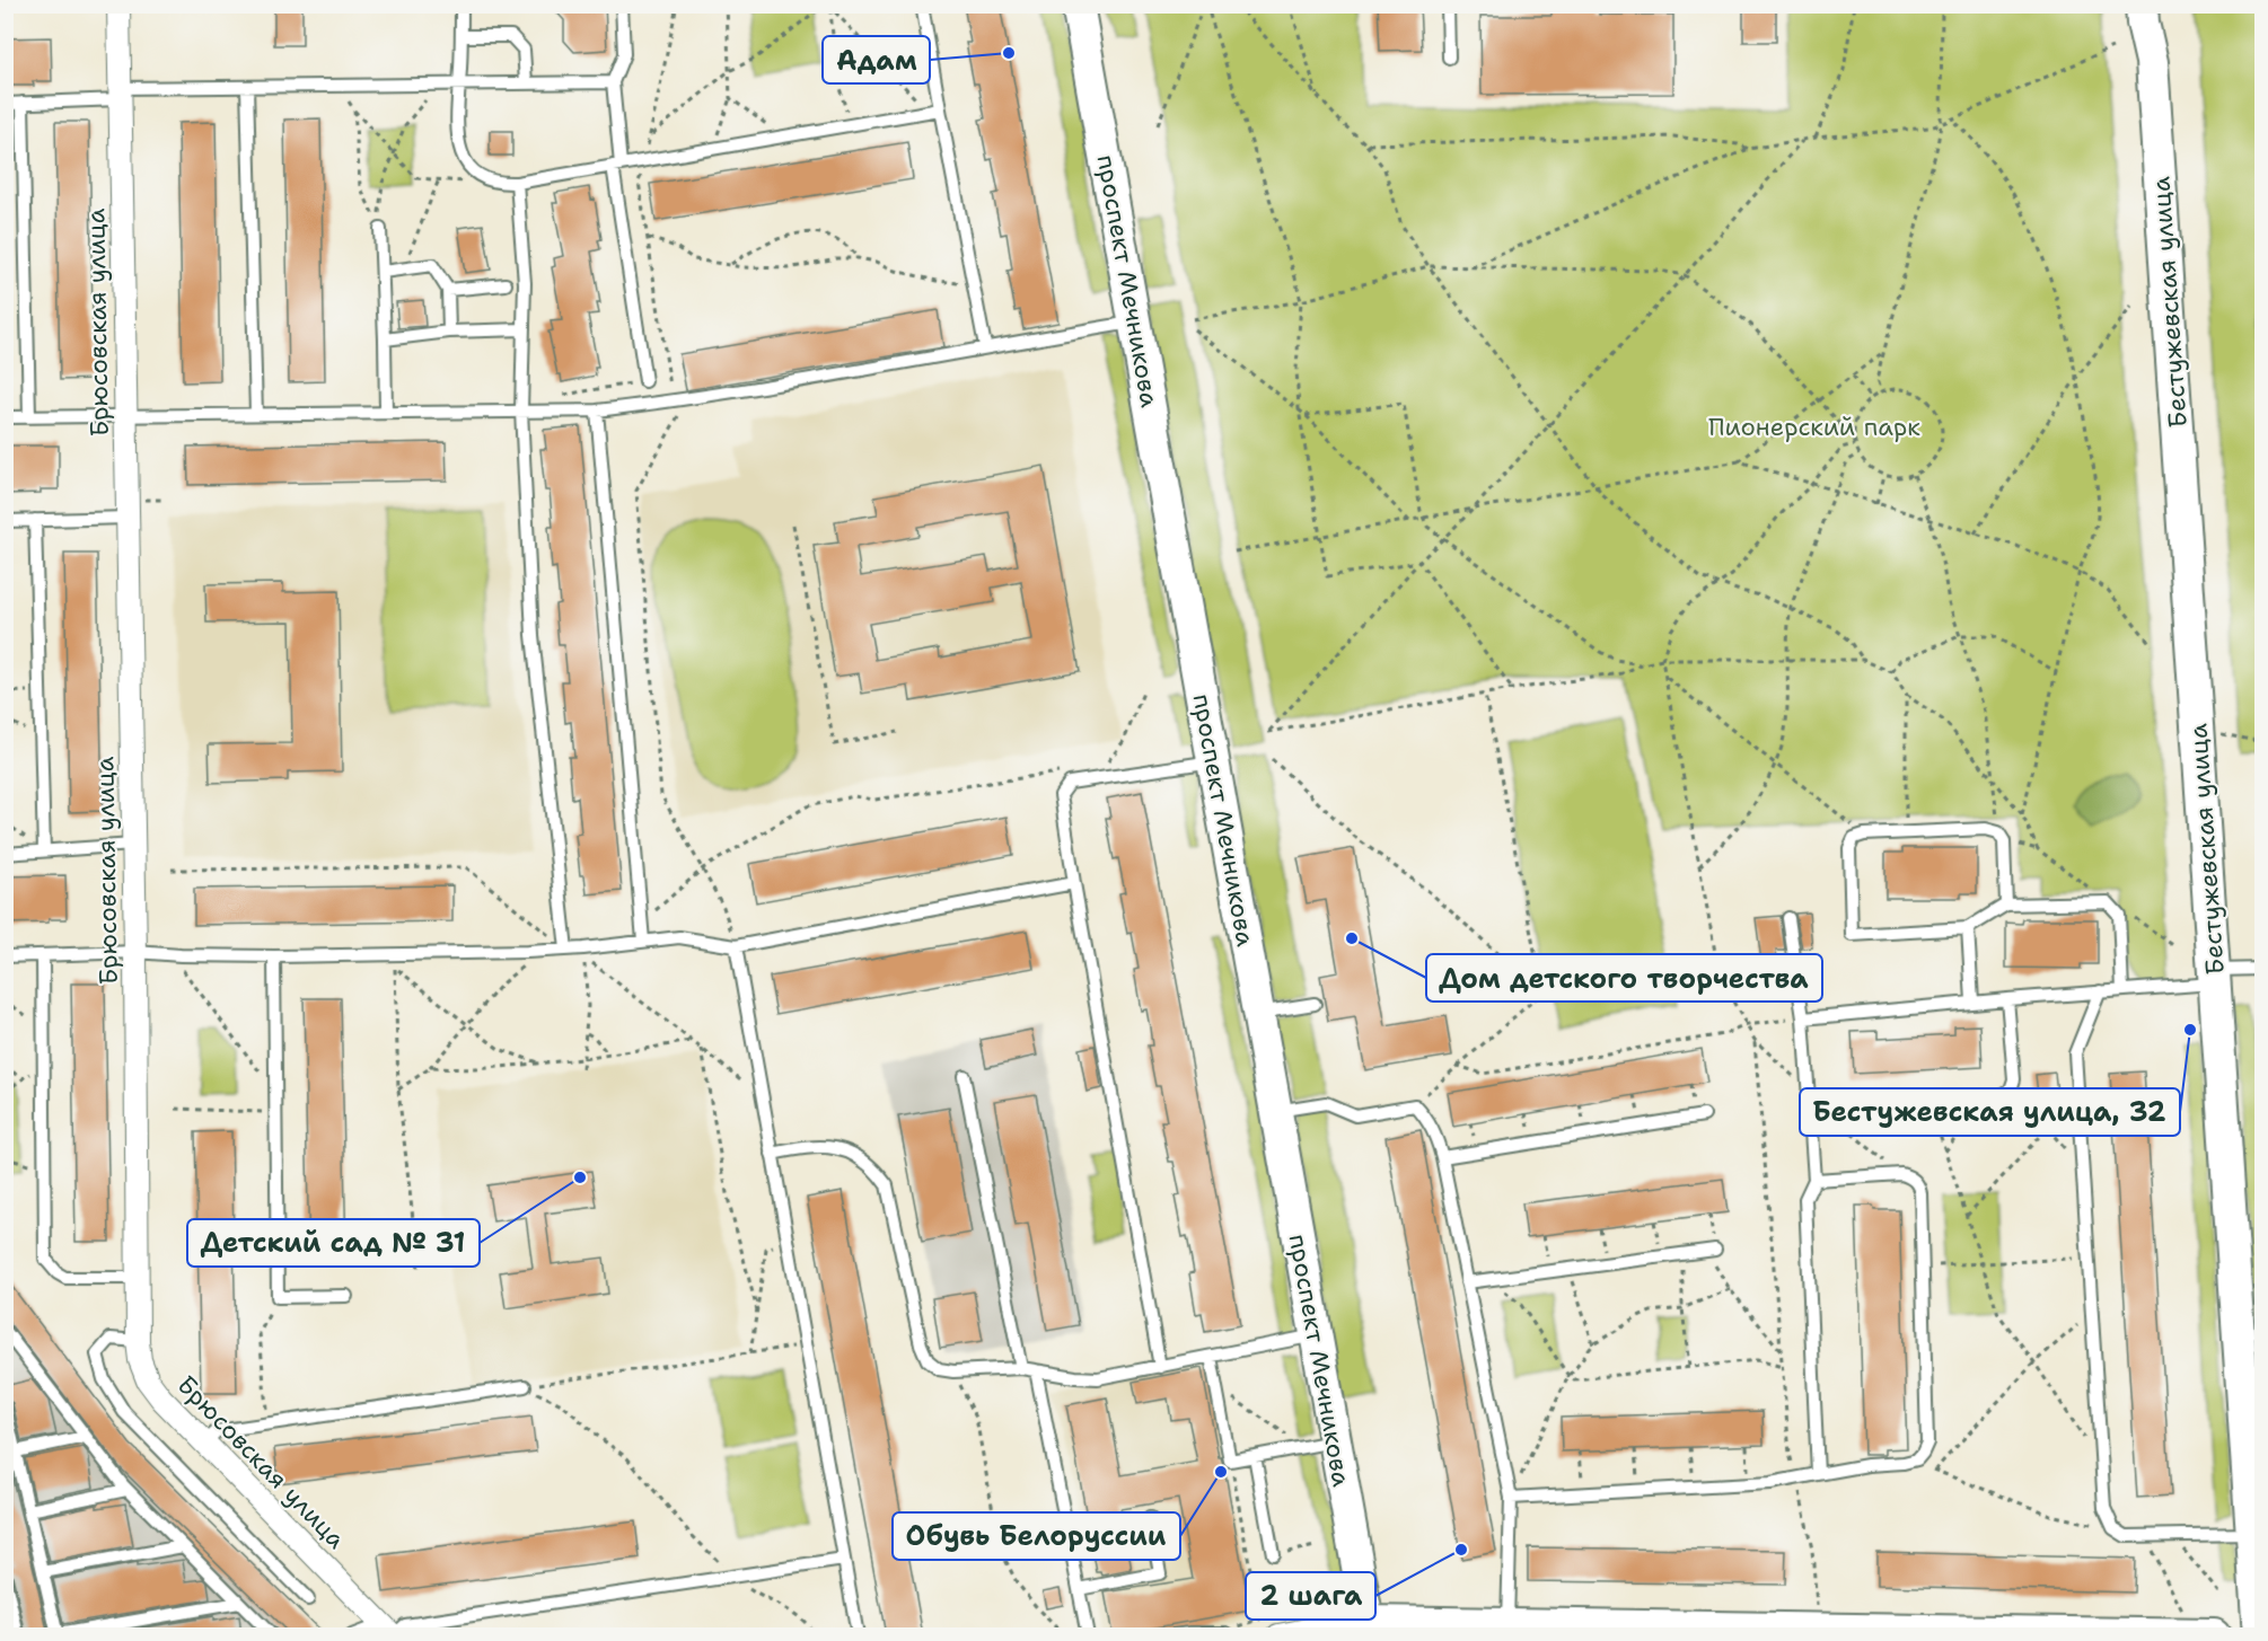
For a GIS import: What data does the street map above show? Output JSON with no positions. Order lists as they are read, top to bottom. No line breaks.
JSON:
{"streets":{"street":["проспект Мечникова","Бестужевская улица","Брюсовская улица"]},"parks":["Пионерский парк"],"places":["Адам","Дом детского творчества","Бестужевская улица, 32","Детский сад № 31","Обувь Белоруссии","2 шага"]}
